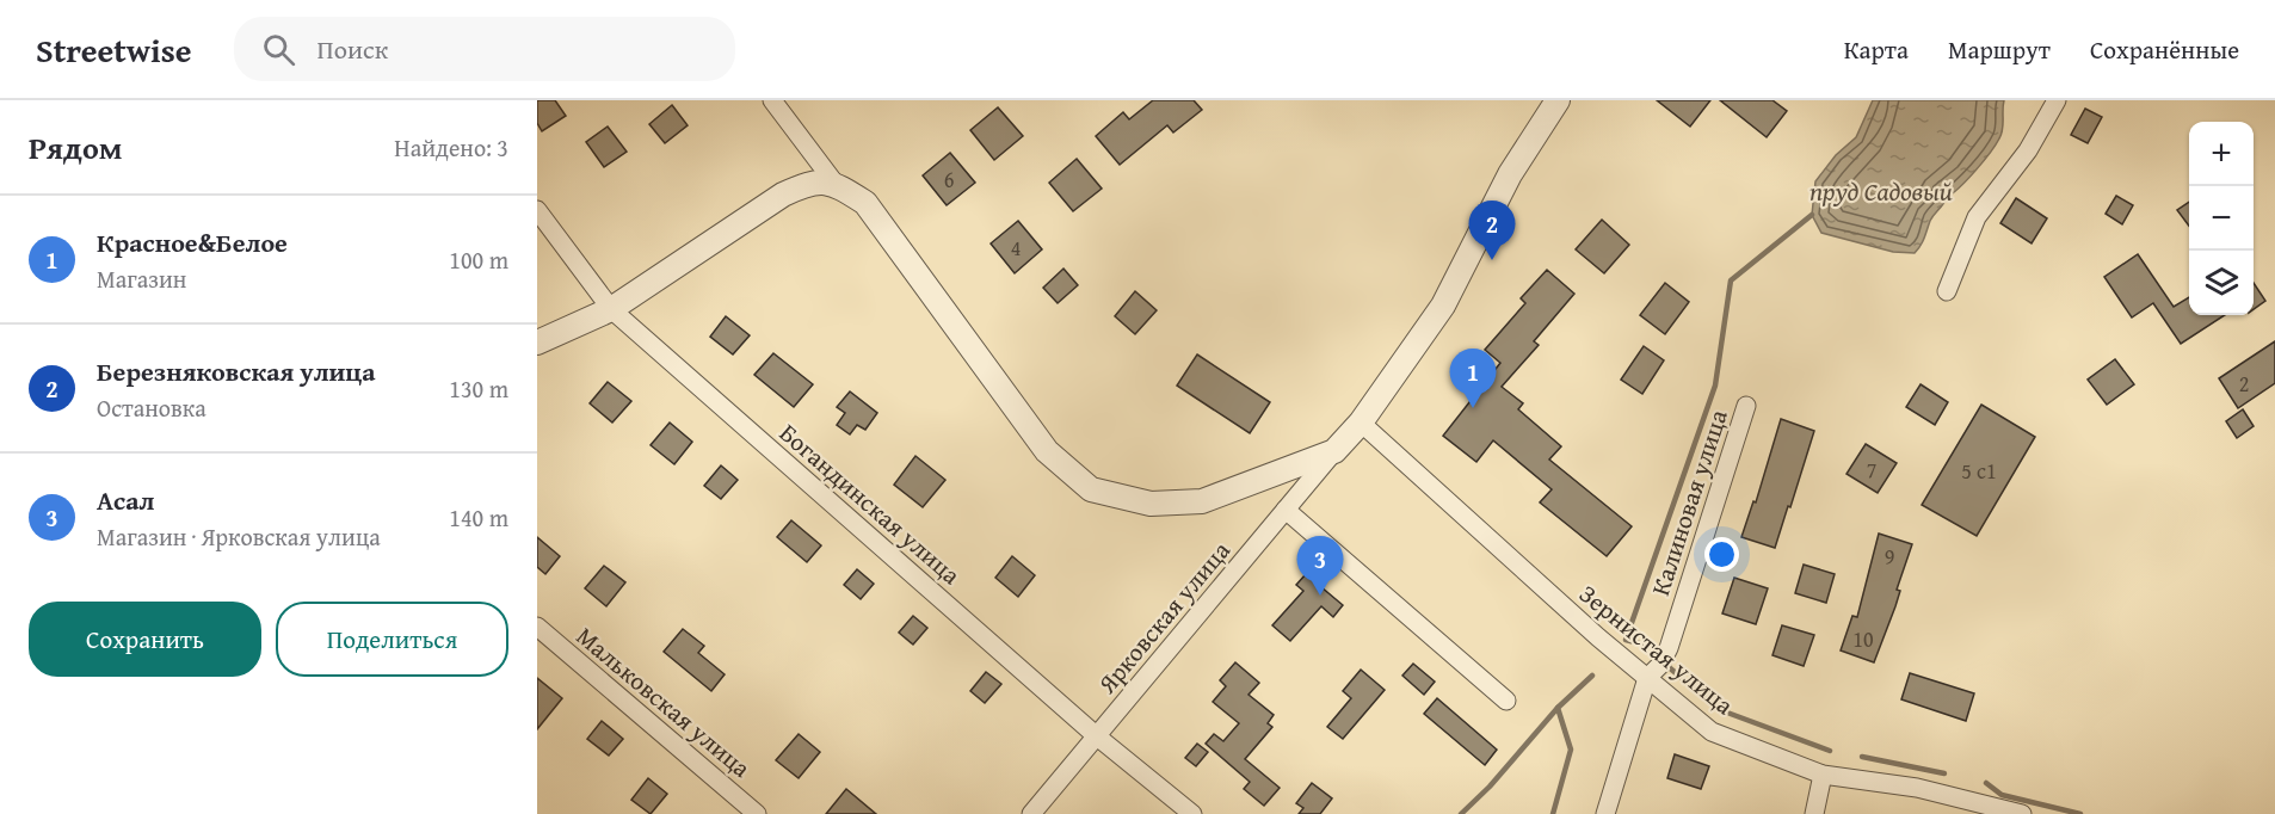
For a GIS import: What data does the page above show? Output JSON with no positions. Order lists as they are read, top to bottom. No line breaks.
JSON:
{"streets":{"street":["Калиновая улица","Богандинская улица","Ярковская улица","Зернистая улица","Мальковская улица"]},"crossings":[["Калиновая улица","Зернистая улица"],["Богандинская улица","Ярковская улица"]],"water":["пруд Садовый"],"house_numbers":["6","4","2","7","5 с1","9","10"],"page":{"header":"Streetwise","search":"Поиск","nav":["Карта","Маршрут","Сохранённые"],"heading":["Рядом","Найдено: 3"],"map_buttons":["+","−"],"list":[{"mark":"1","name":"Красное&Белое","note":"Магазин","value":"100 m"},{"mark":"2","name":"Березняковская улица","note":"Остановка","value":"130 m"},{"mark":"3","name":"Асал","note":"Магазин · Ярковская улица","value":"140 m"}],"pins":["2","1","3"],"buttons":["Сохранить","Поделиться"]}}
